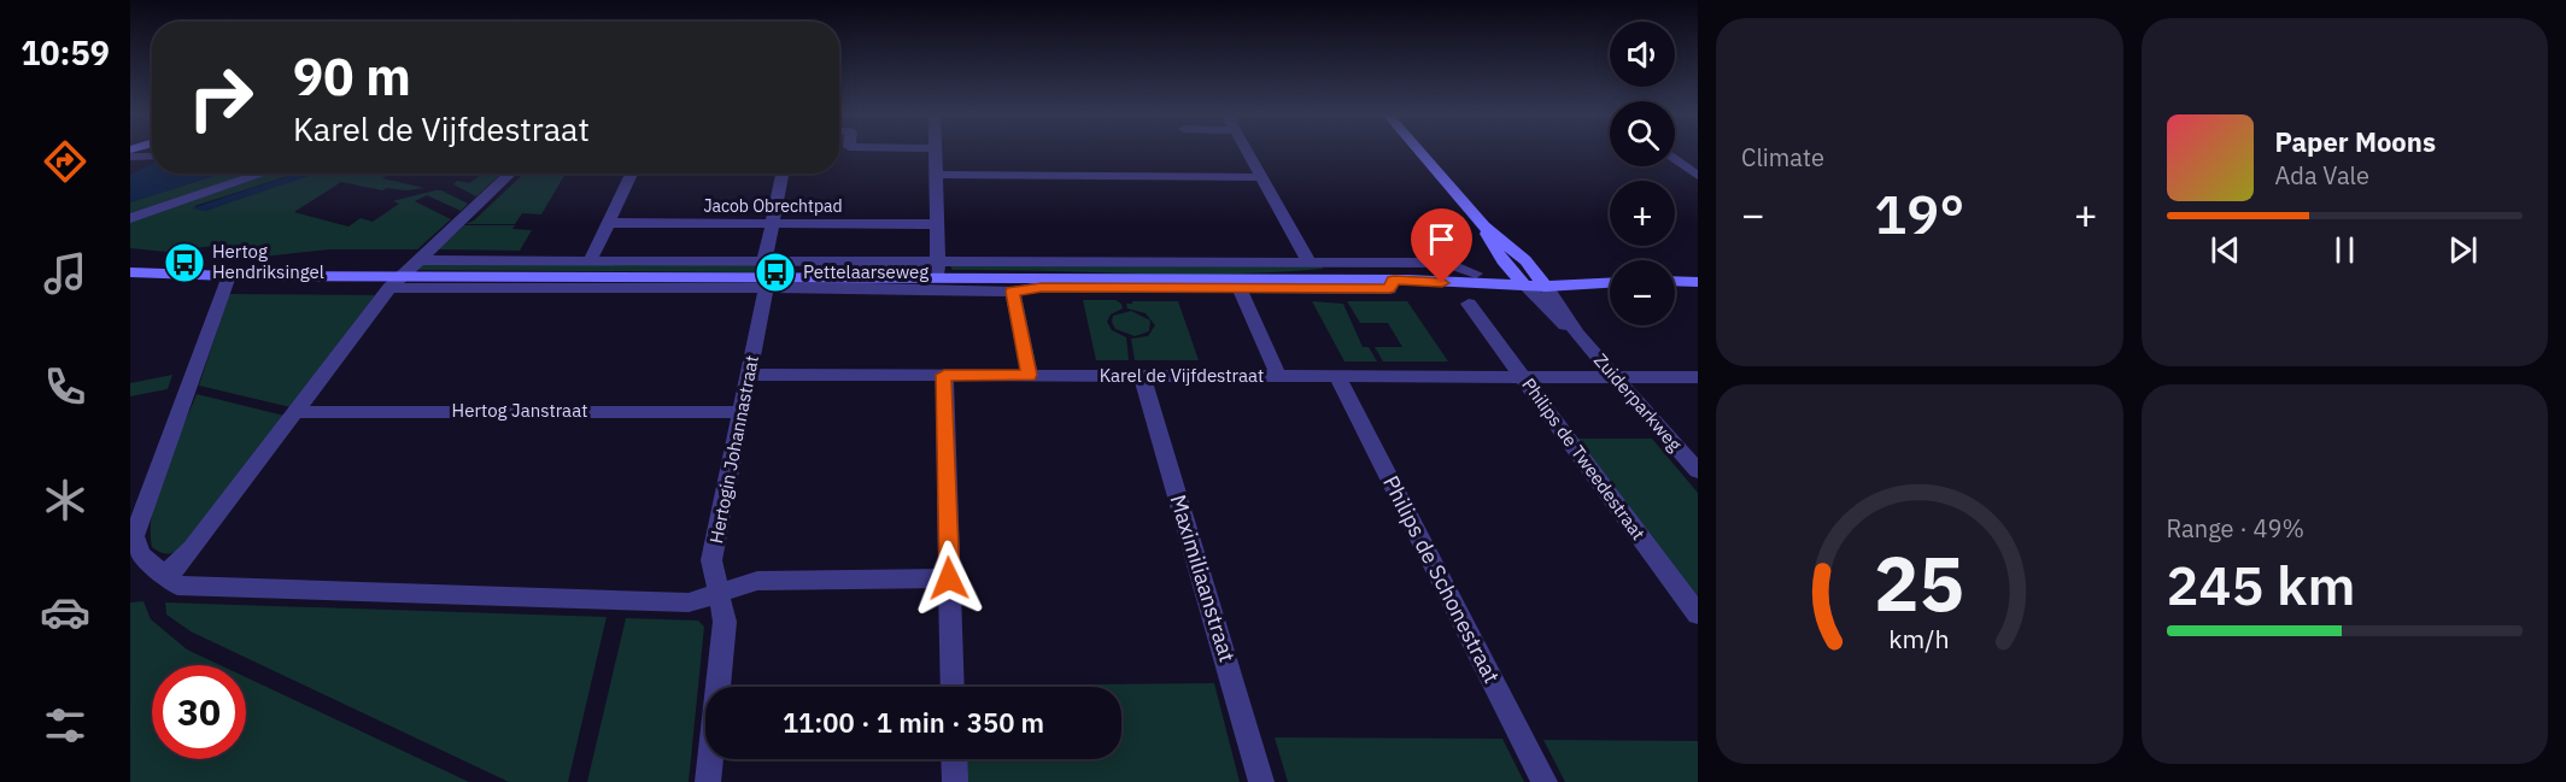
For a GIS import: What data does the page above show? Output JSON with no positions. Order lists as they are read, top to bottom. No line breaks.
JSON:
{"streets":{"street":["Jacob Obrechtpad","Karel de Vijfdestraat","Zuiderparkweg","Hertog Janstraat","Hertogin Johannastraat","Philips de Tweedestraat","Maximiliaanstraat","Philips de Schonestraat"]},"crossings":[["Karel de Vijfdestraat","Zuiderparkweg"],["Karel de Vijfdestraat","Hertogin Johannastraat"],["Karel de Vijfdestraat","Philips de Tweedestraat"],["Karel de Vijfdestraat","Maximiliaanstraat"],["Karel de Vijfdestraat","Philips de Schonestraat"],["Hertog Janstraat","Hertogin Johannastraat"]],"places":{"bus stop":["Hertog Hendriksingel","Pettelaarseweg"]},"page":{"tabs":"10:59","tile":["Climate",["Range · 49%","245 km"]],"map_buttons":["+","−"],"turn":["90 m","Karel de Vijfdestraat"],"song":["Paper Moons","Ada Vale"],"heat":["−","19°","+"],"limit":"30","trip":"11:00 · 1 min · 350 m","gauge":["25","km/h"]}}
